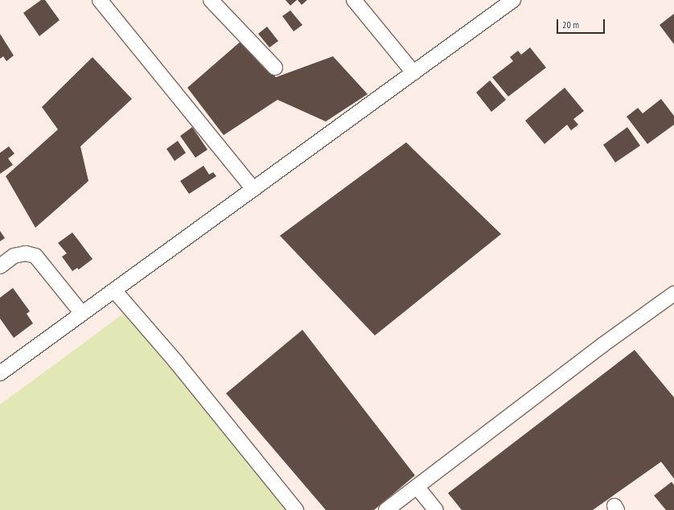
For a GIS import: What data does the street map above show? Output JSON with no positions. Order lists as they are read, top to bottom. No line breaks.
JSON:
{"scale_bar":"20 m"}
